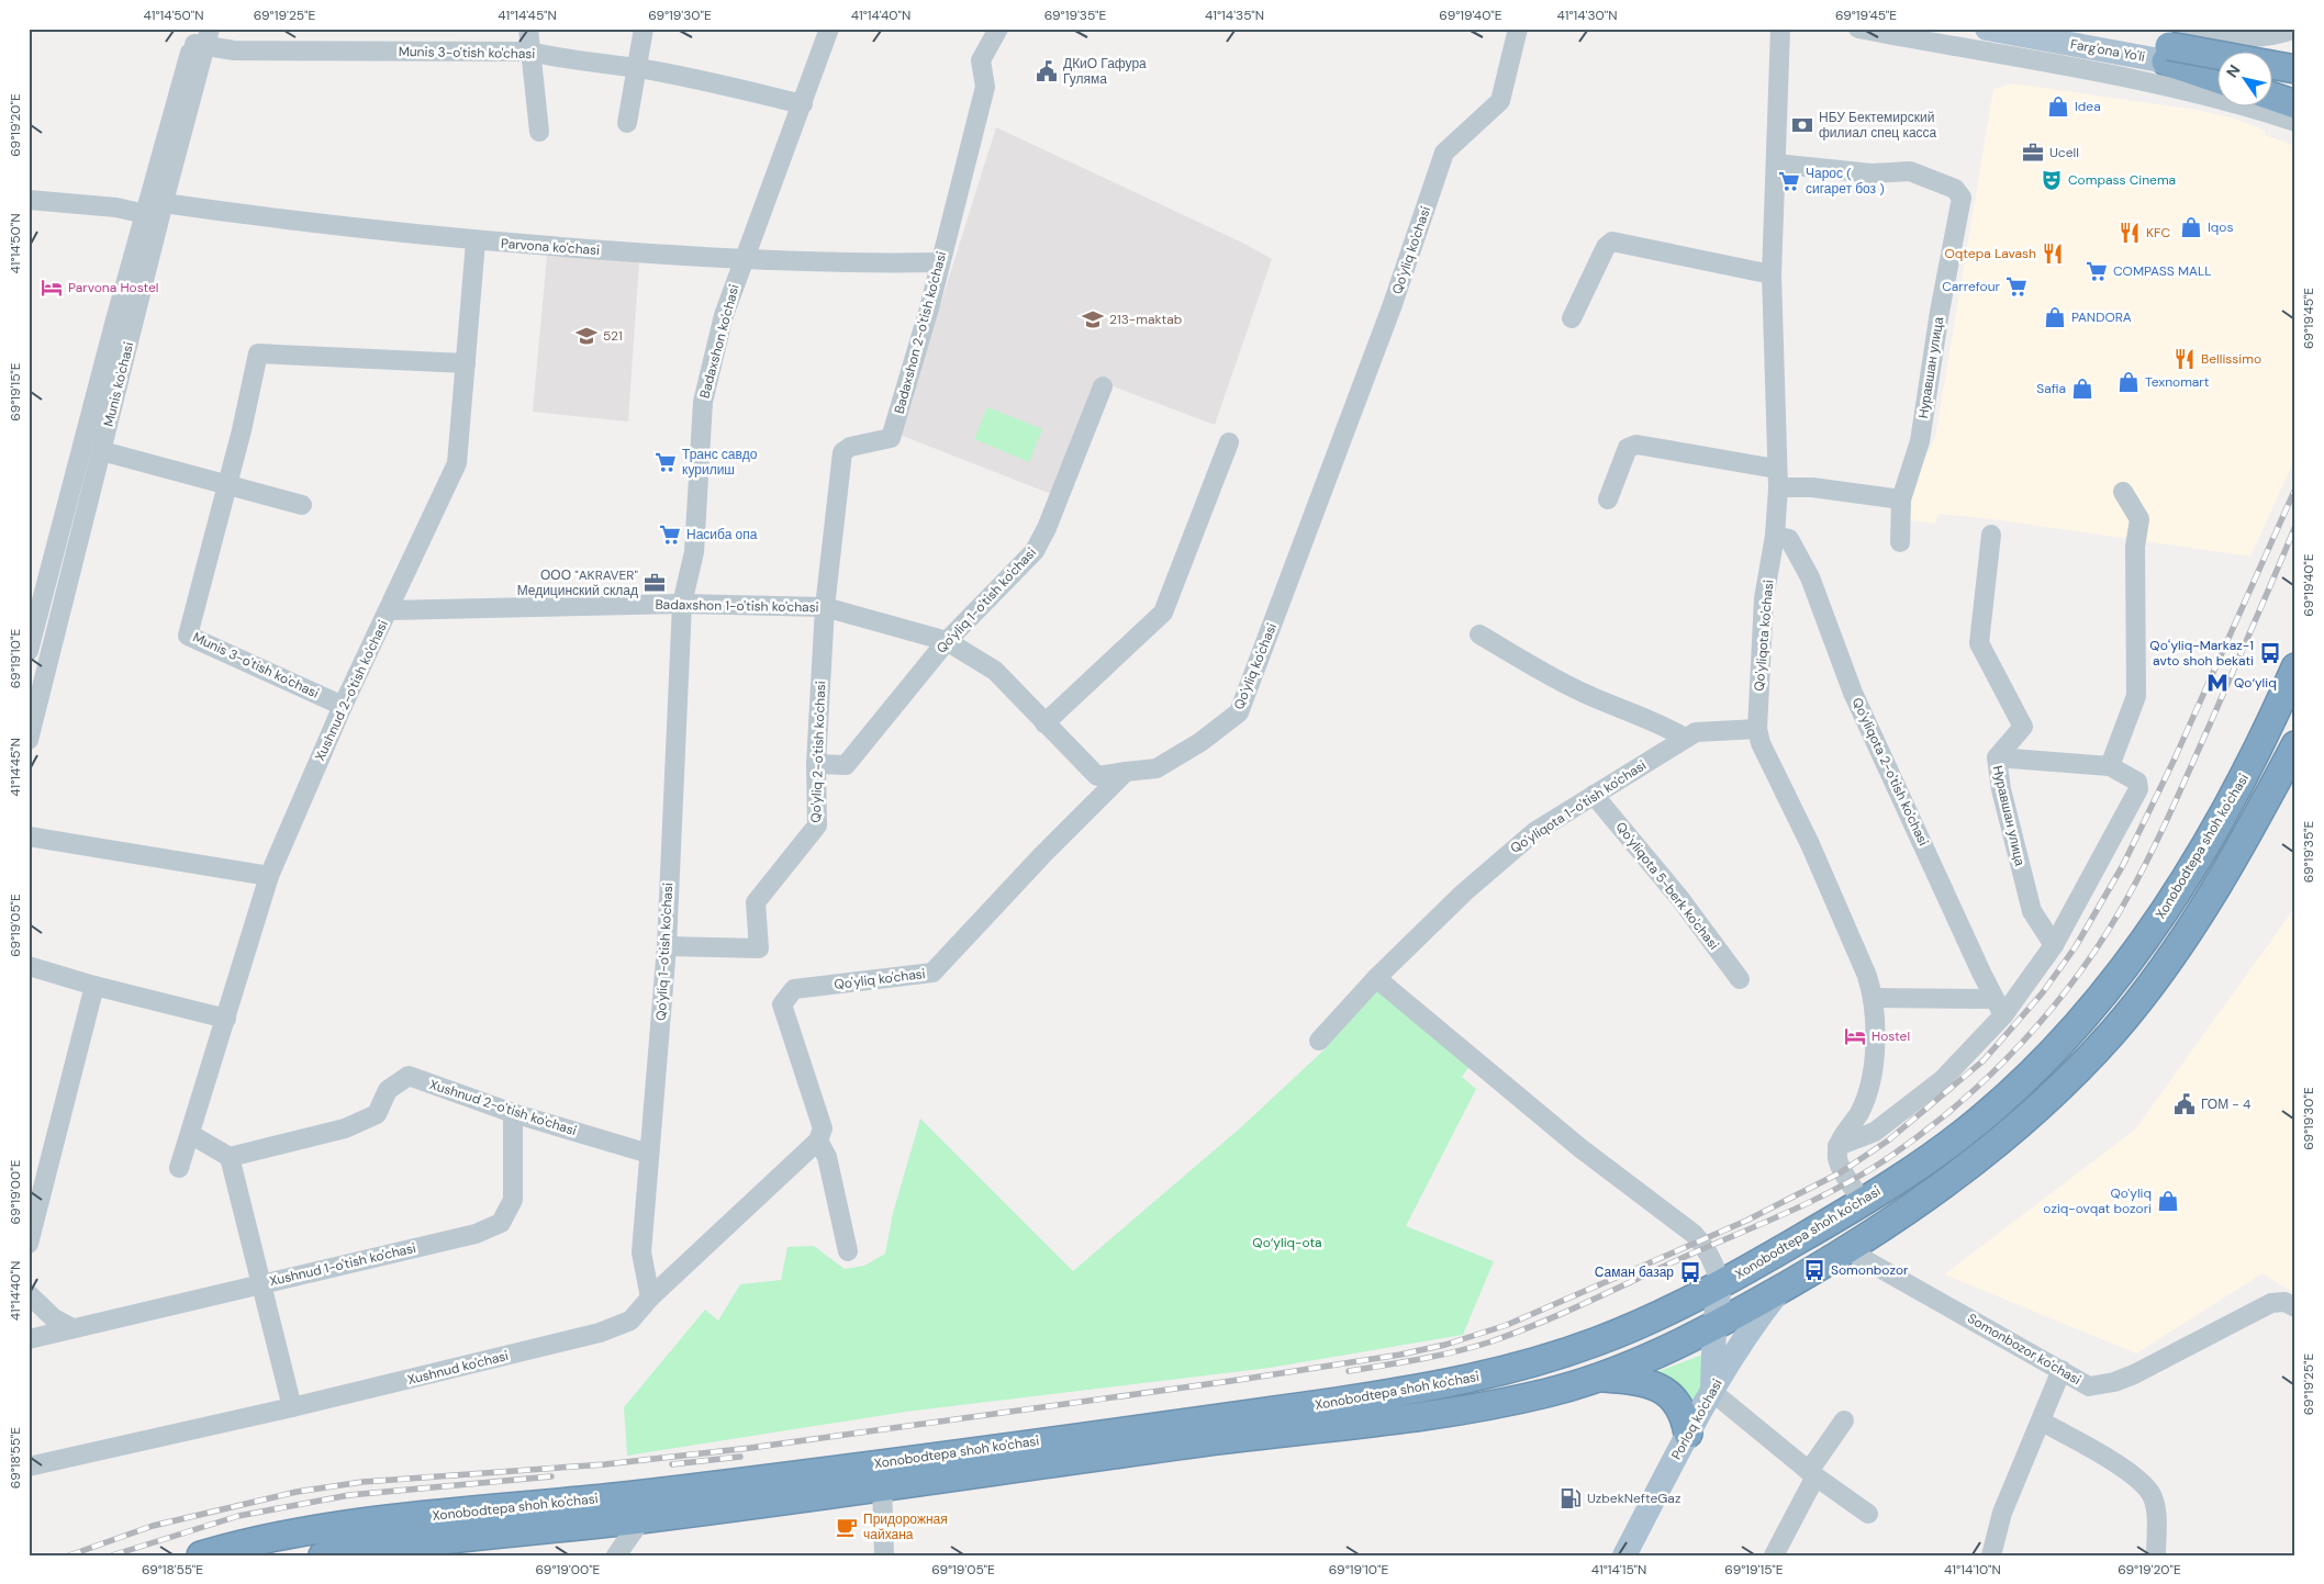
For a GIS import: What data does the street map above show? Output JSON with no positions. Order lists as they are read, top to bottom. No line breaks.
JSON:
{"streets":{"highway":["Farg'ona Yo'li","Xonobodtepa shoh ko'chasi"],"main road":["Porloq ko'chasi"],"street":["Munis 3-o'tish ko'chasi","Parvona ko'chasi","Qo'yliq ko'chasi","Badaxshon 2-o'tish ko'chasi","Badaxshon ko'chasi","Нуравшан улица","Munis ko'chasi","Qo'yliq 1-o'tish ko'chasi","Badaxshon 1-o'tish ko'chasi","Qo'yliqota ko'chasi","Xushnud 2-o'tish ko'chasi","Qo'yliq 2-o'tish ko'chasi","Qo'yliqota 2-o'tish ko'chasi","Qo'yliqota 1-o'tish ko'chasi","Qo'yliqota 5-berk ko'chasi","Xushnud 1-o'tish ko'chasi","Somonbozor ko'chasi","Xushnud ko'chasi"]},"crossings":[["Munis 3-o'tish ko'chasi","Badaxshon ko'chasi"],["Munis 3-o'tish ko'chasi","Munis ko'chasi"],["Munis 3-o'tish ko'chasi","Xushnud 2-o'tish ko'chasi"],["Parvona ko'chasi","Badaxshon 2-o'tish ko'chasi"],["Parvona ko'chasi","Badaxshon ko'chasi"],["Parvona ko'chasi","Munis ko'chasi"],["Parvona ko'chasi","Xushnud 2-o'tish ko'chasi"],["Qo'yliq ko'chasi","Badaxshon 1-o'tish ko'chasi"],["Qo'yliq ko'chasi","Xushnud ko'chasi"],["Badaxshon 2-o'tish ko'chasi","Badaxshon 1-o'tish ko'chasi"],["Badaxshon 2-o'tish ko'chasi","Qo'yliq 2-o'tish ko'chasi"],["Badaxshon ko'chasi","Qo'yliq 1-o'tish ko'chasi"],["Badaxshon ko'chasi","Badaxshon 1-o'tish ko'chasi"],["Нуравшан улица","Qo'yliqota ko'chasi"],["Qo'yliq 1-o'tish ko'chasi","Badaxshon 1-o'tish ko'chasi"],["Qo'yliq 1-o'tish ko'chasi","Xushnud 2-o'tish ko'chasi"],["Qo'yliq 1-o'tish ko'chasi","Qo'yliq 2-o'tish ko'chasi"],["Qo'yliq 1-o'tish ko'chasi","Xushnud ko'chasi"],["Badaxshon 1-o'tish ko'chasi","Xushnud 2-o'tish ko'chasi"],["Badaxshon 1-o'tish ko'chasi","Qo'yliq 2-o'tish ko'chasi"],["Qo'yliqota ko'chasi","Qo'yliqota 2-o'tish ko'chasi"],["Qo'yliqota ko'chasi","Qo'yliqota 1-o'tish ko'chasi"],["Xushnud 2-o'tish ko'chasi","Xushnud 1-o'tish ko'chasi"],["Qo'yliqota 1-o'tish ko'chasi","Qo'yliqota 5-berk ko'chasi"],["Xonobodtepa shoh ko'chasi","Somonbozor ko'chasi"],["Xonobodtepa shoh ko'chasi","Porloq ko'chasi"]],"parks":["Qo‘yliq-ota"],"places":{"public building":["ДКиО Гафура Гуляма","ГОМ - 4"],"shop":["Idea","Iqos","PANDORA","Texnomart","Safia","Qo'yliq oziq-ovqat bozori"],"bank":["НБУ Бектемирский филиал спец касса"],"office":["Ucell","ООО \"AKRAVER\" Медицинский склад"],"theatre":["Compass Cinema"],"supermarket":["Чарос ( сигарет боз )","COMPASS MALL","Carrefour","Транс савдо курилиш","Насиба опа"],"restaurant":["KFC","Oqtepa Lavash","Bellissimo"],"hotel":["Parvona Hostel","Hostel"],"school or university":["213-maktab","521"],"bus stop":["Qoʻyliq-Markaz-1 avto shoh bekati","Somonbozor","Саман базар"],"metro station":["Qo‘yliq"],"fuel station":["UzbekNefteGaz"],"cafe":["Придорожная чайхана"]},"north":"top left","coordinates":["41°14'50\"N","69°19'25\"E","41°14'45\"N","69°19'30\"E","41°14'40\"N","69°19'35\"E","41°14'35\"N","69°19'40\"E","41°14'30\"N","69°19'45\"E","69°19'20\"E","69°19'15\"E","69°19'10\"E","69°19'05\"E","69°19'00\"E","69°18'55\"E","41°14'15\"N","41°14'10\"N"]}
